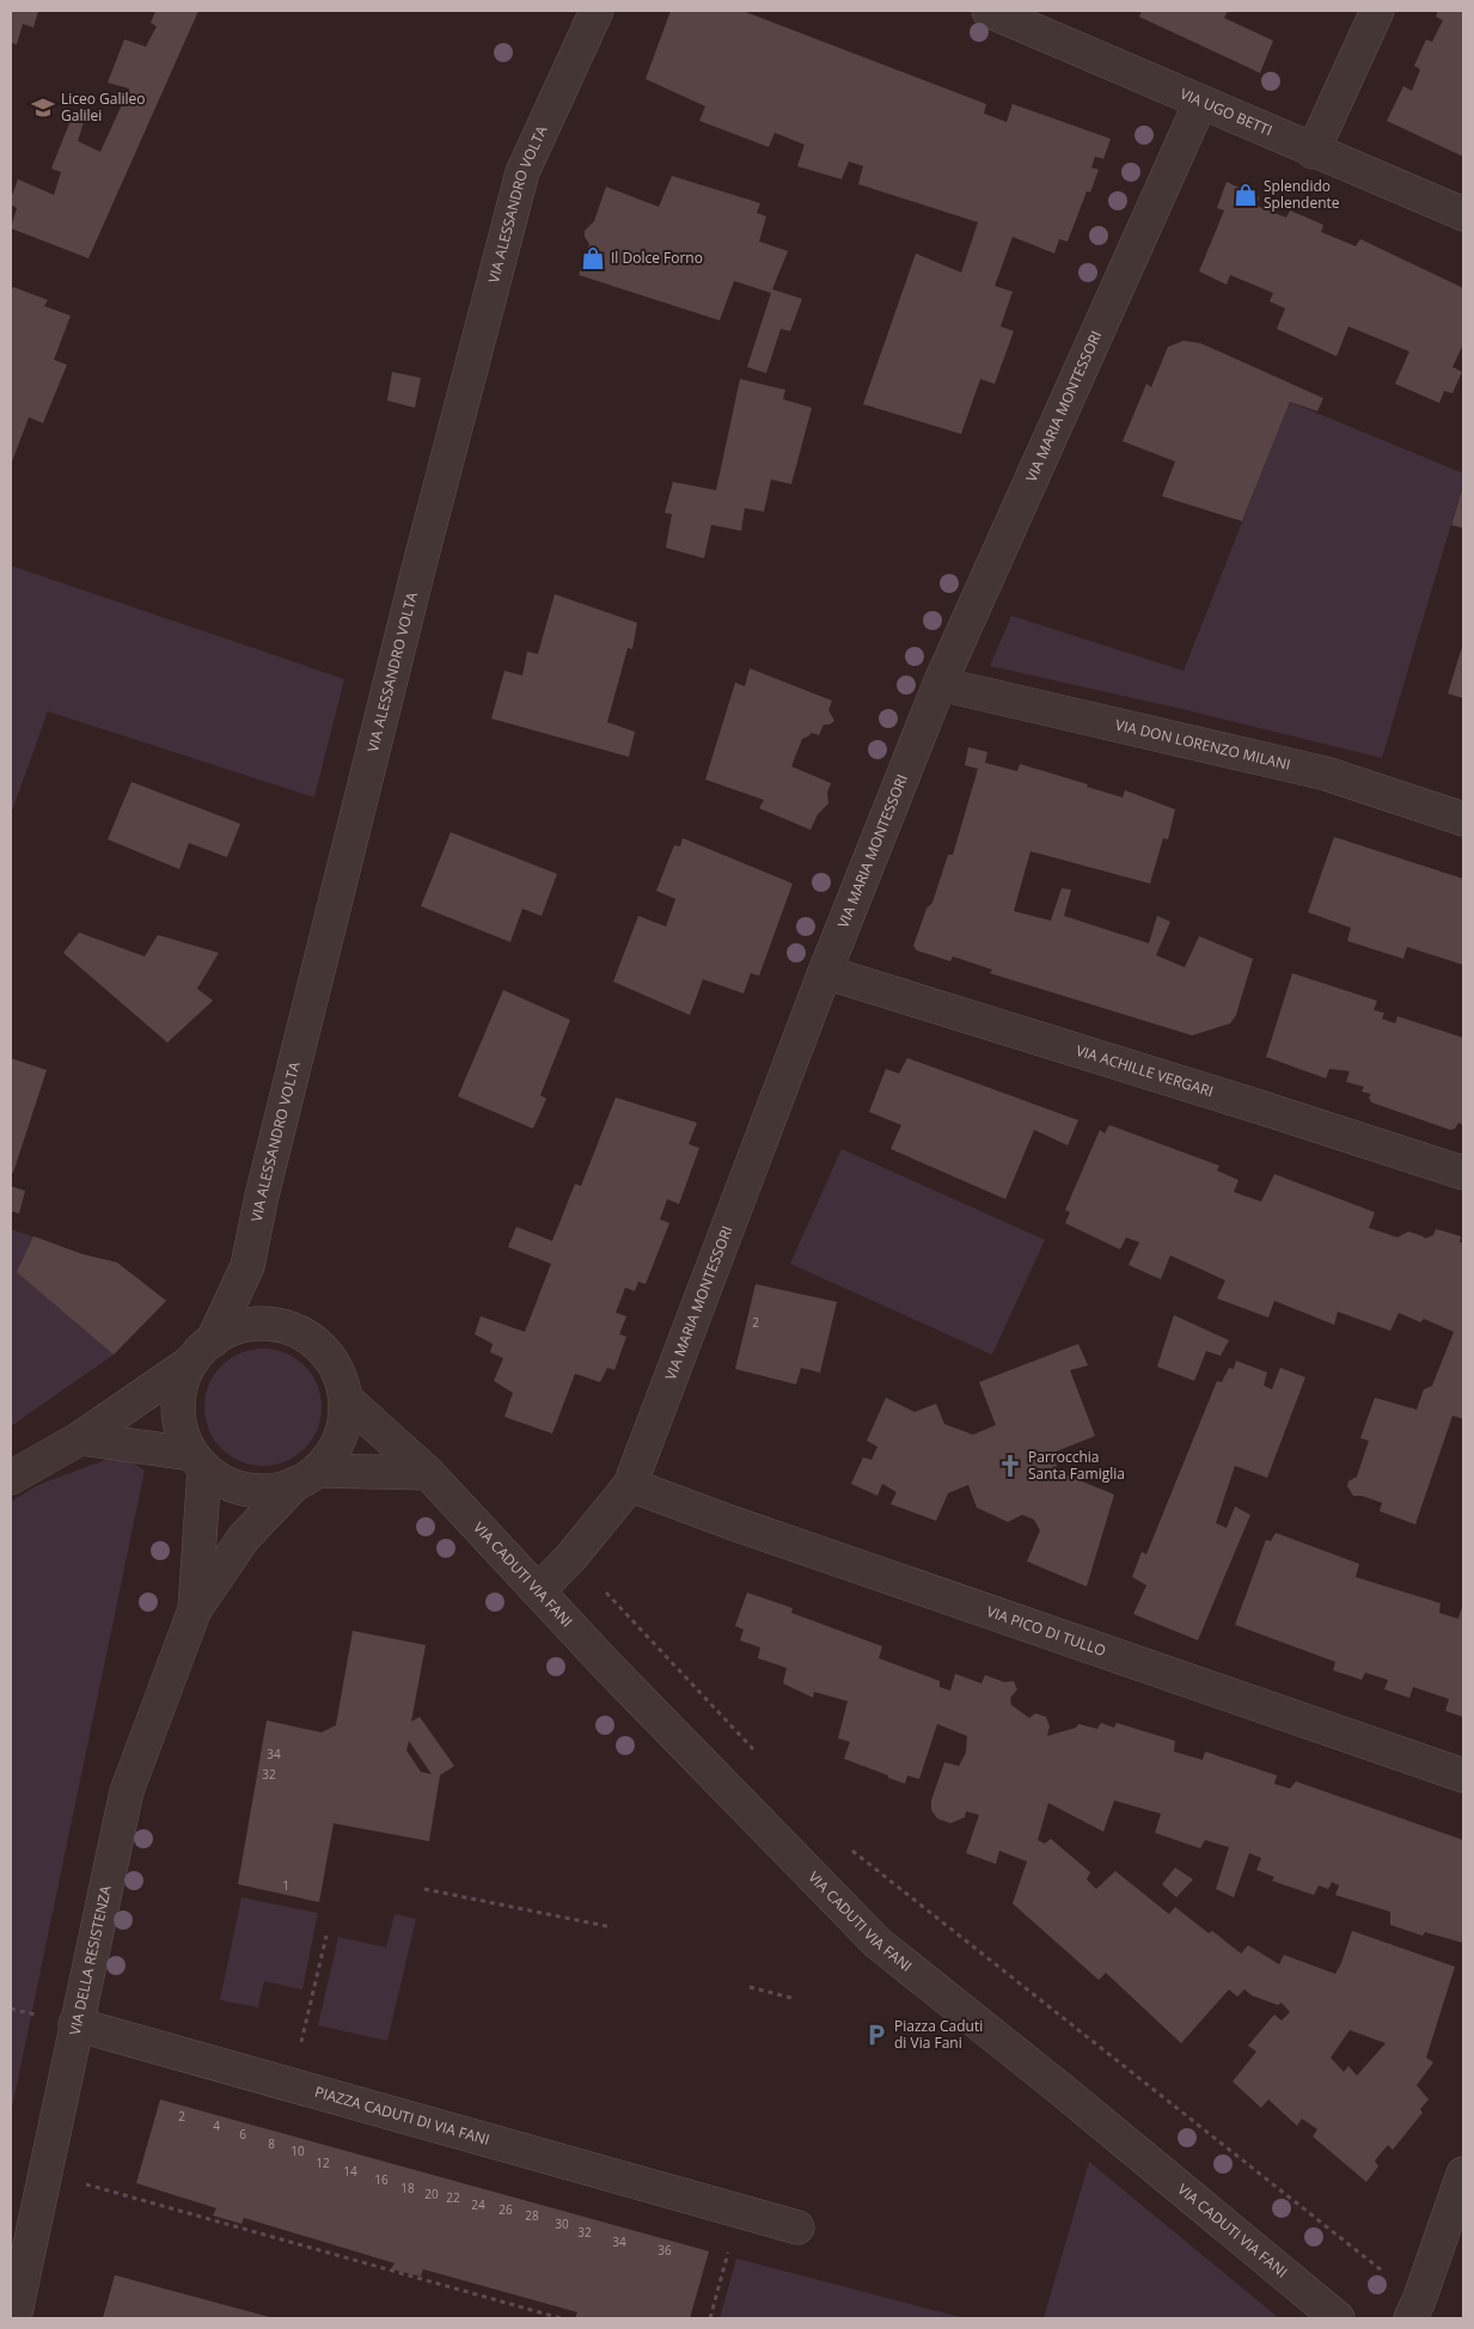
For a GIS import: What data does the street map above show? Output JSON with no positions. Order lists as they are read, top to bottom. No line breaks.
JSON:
{"streets":{"street":["VIA UGO BETTI","VIA ALESSANDRO VOLTA","VIA MARIA MONTESSORI","VIA DON LORENZO MILANI","VIA ACHILLE VERGARI","VIA CADUTI VIA FANI","VIA PICO DI TULLO","VIA DELLA RESISTENZA","PIAZZA CADUTI DI VIA FANI"]},"crossings":[["VIA UGO BETTI","VIA MARIA MONTESSORI"],["VIA ALESSANDRO VOLTA","VIA CADUTI VIA FANI"],["VIA ALESSANDRO VOLTA","VIA DELLA RESISTENZA"],["VIA MARIA MONTESSORI","VIA DON LORENZO MILANI"],["VIA MARIA MONTESSORI","VIA ACHILLE VERGARI"],["VIA MARIA MONTESSORI","VIA CADUTI VIA FANI"],["VIA MARIA MONTESSORI","VIA PICO DI TULLO"],["VIA CADUTI VIA FANI","VIA DELLA RESISTENZA"],["VIA DELLA RESISTENZA","PIAZZA CADUTI DI VIA FANI"]],"places":{"school or university":["Liceo Galileo Galilei"],"shop":["Splendido Splendente","Il Dolce Forno"],"church":["Parrocchia Santa Famiglia"],"parking":["Piazza Caduti di Via Fani"]},"house_numbers":["2","34","32","1","2","4","6","8","10","12","14","16","18","20","22","24","26","28","30","32","34","36"]}
